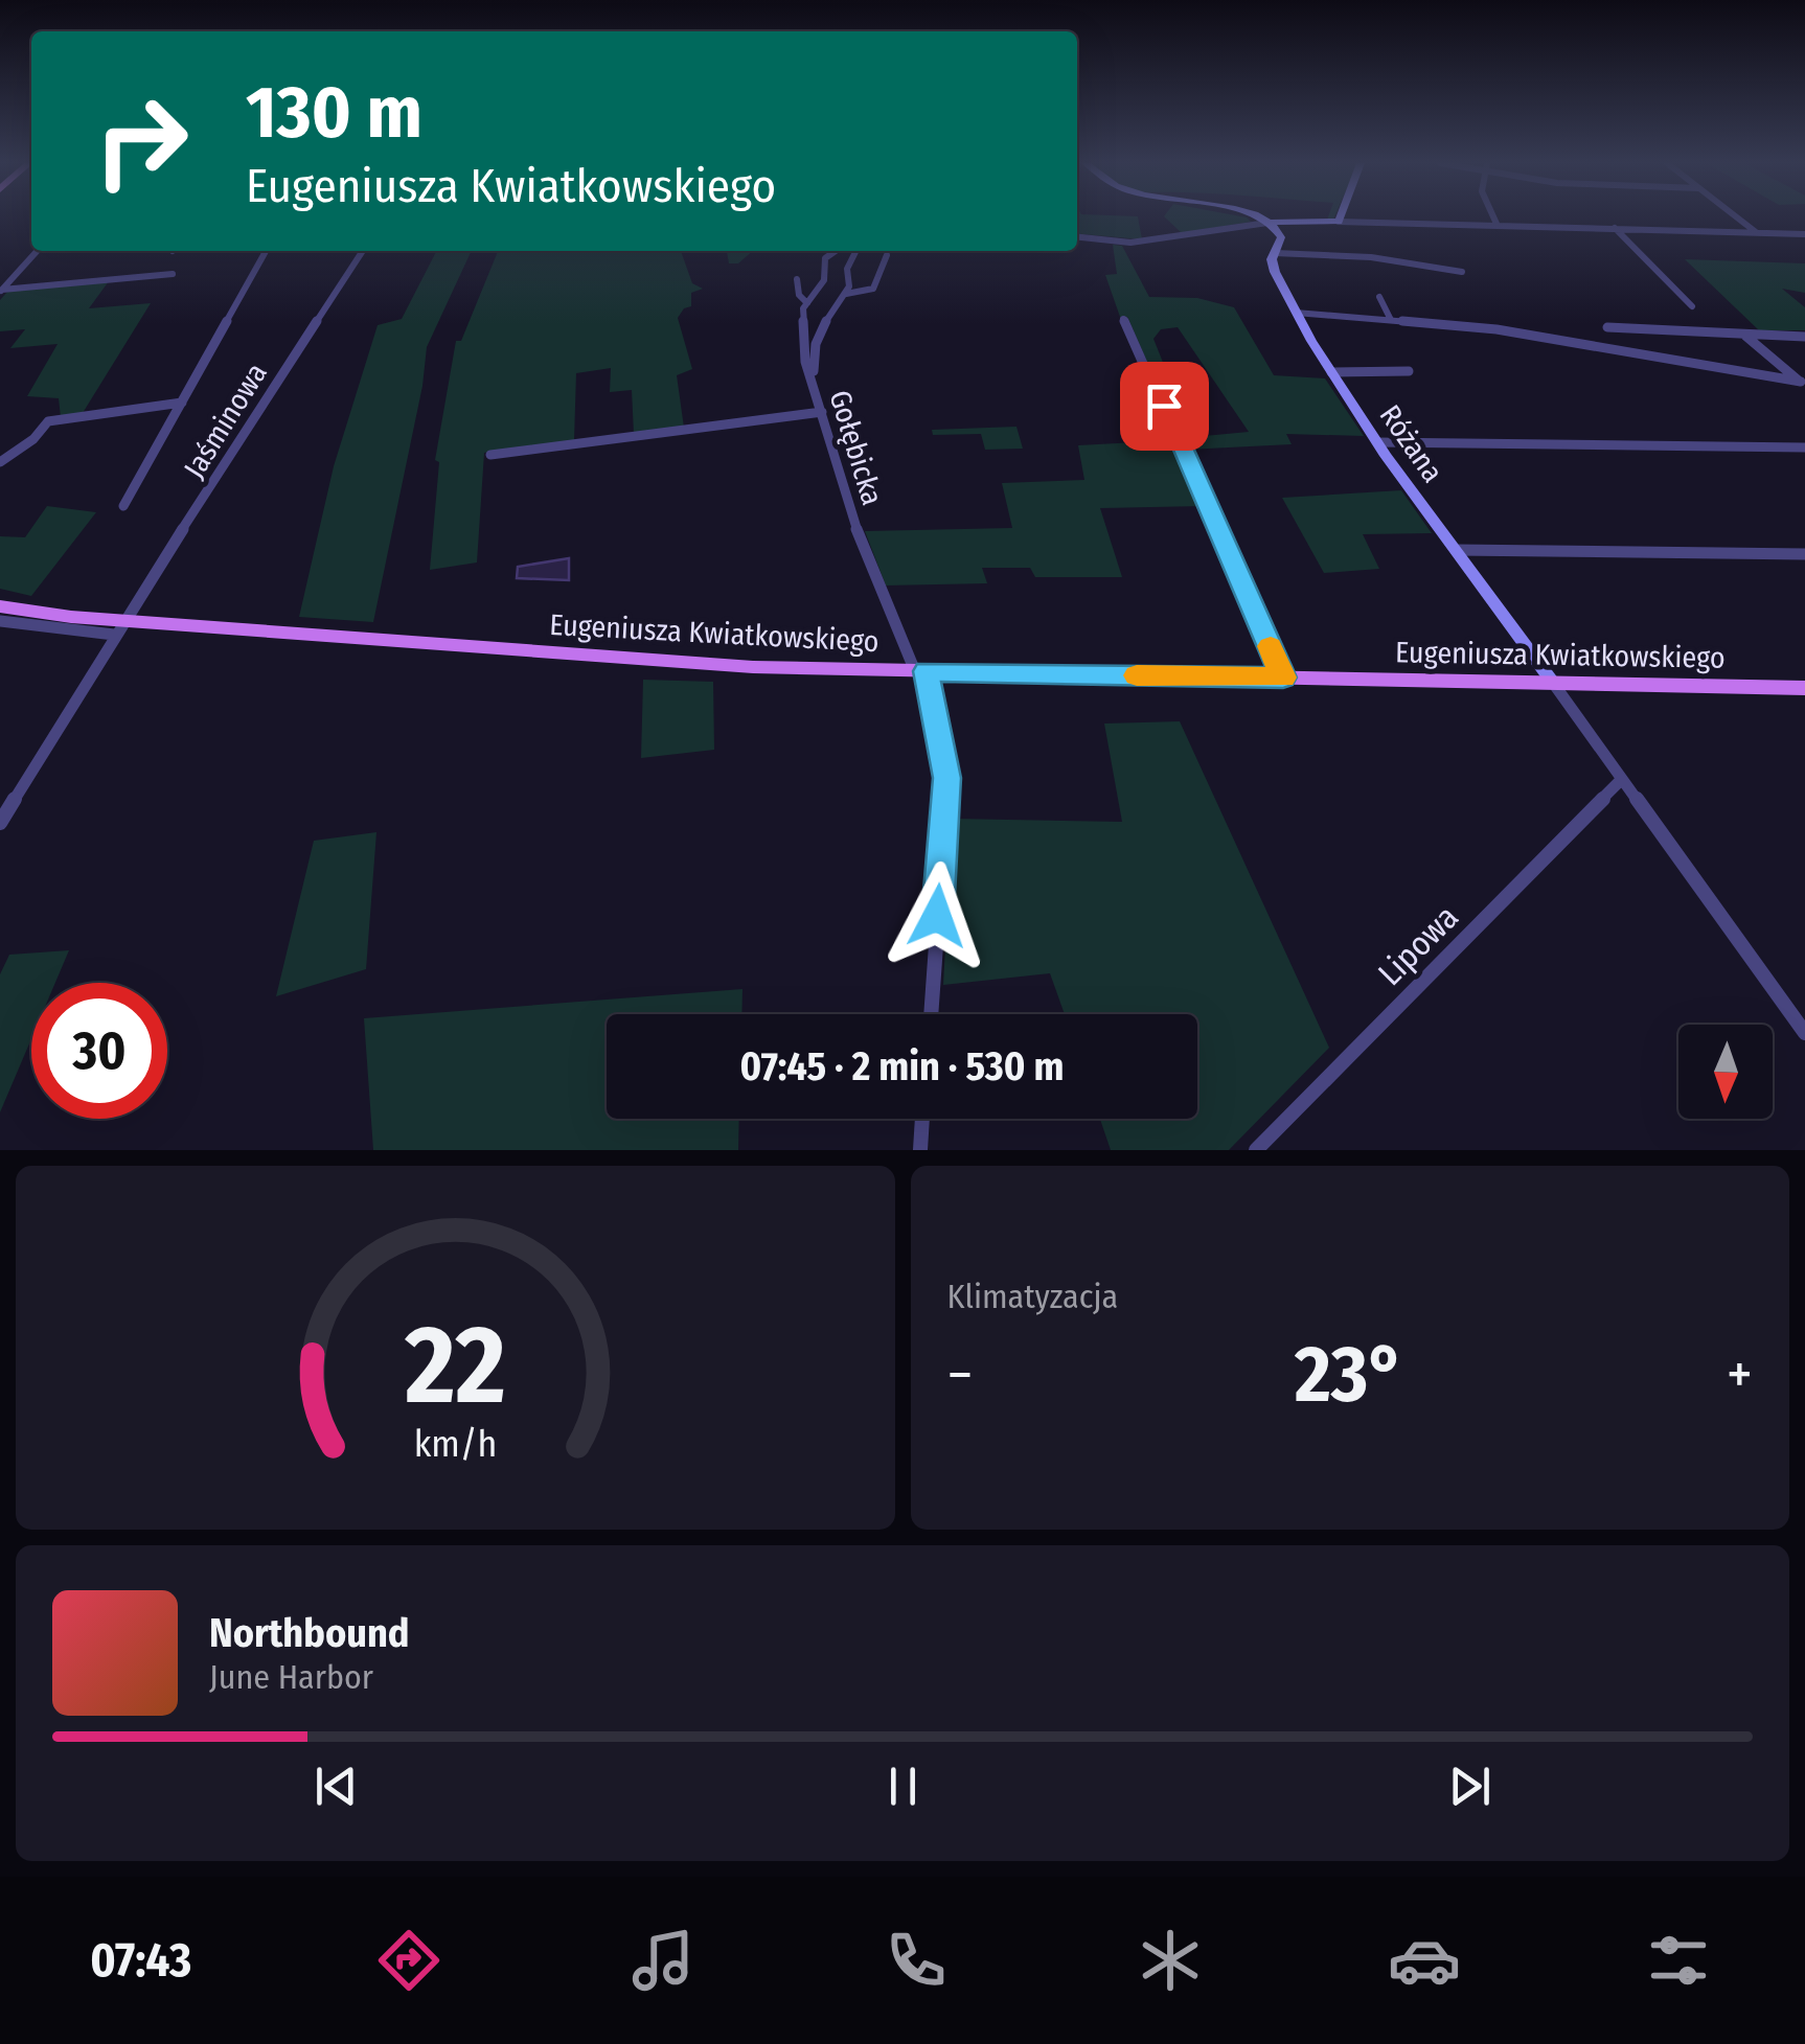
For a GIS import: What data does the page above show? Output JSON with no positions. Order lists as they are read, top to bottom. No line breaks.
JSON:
{"streets":{"main road":["Eugeniusza Kwiatkowskiego"],"street":["Jaśminowa","Różana","Gołębicka","Lipowa"]},"crossings":[["Jaśminowa","Eugeniusza Kwiatkowskiego"],["Różana","Eugeniusza Kwiatkowskiego"],["Gołębicka","Eugeniusza Kwiatkowskiego"]],"north":"bottom","page":{"turn":["130 m","Eugeniusza Kwiatkowskiego"],"limit":"30","trip":"07:45 · 2 min · 530 m","tile":"Klimatyzacja","heat":["−","23°","+"],"song":["Northbound","June Harbor"],"tabs":"07:43","gauge":["22","km/h"]}}
